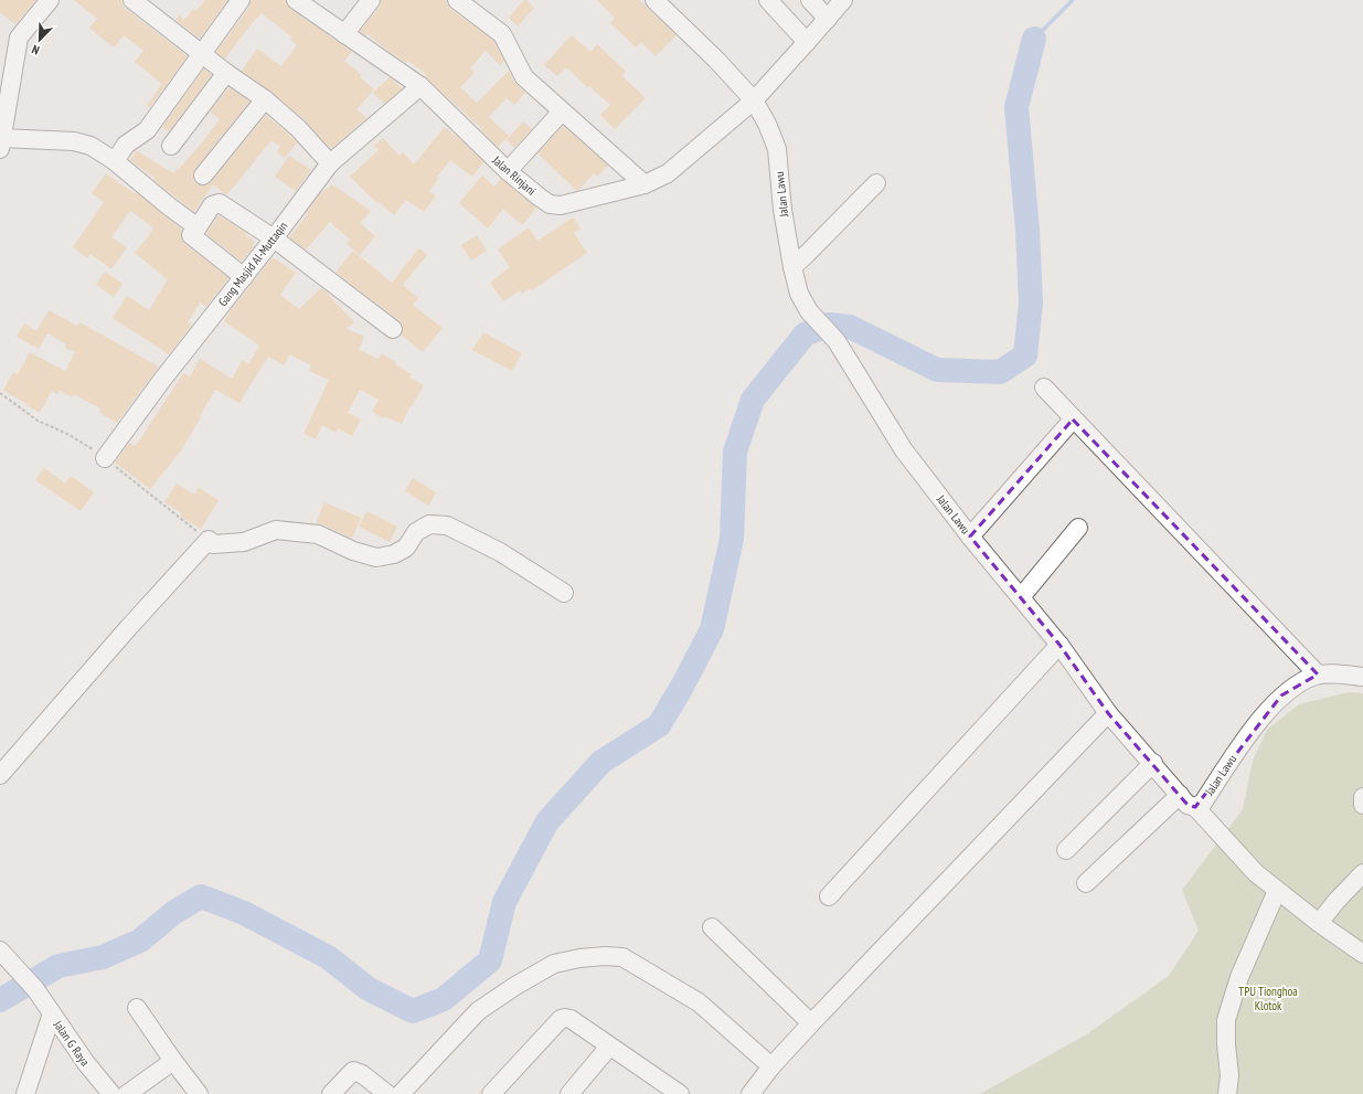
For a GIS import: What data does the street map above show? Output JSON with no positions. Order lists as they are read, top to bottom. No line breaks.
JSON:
{"streets":{"street":["Jalan Rinjani","Jalan Lawu","Gang Masjid Al-Muttaqin","Jalan G Raya"]},"crossings":[["Jalan Rinjani","Jalan Lawu"],["Jalan Rinjani","Gang Masjid Al-Muttaqin"]],"parks":["TPU Tionghoa Klotok"],"north":"bottom left"}
